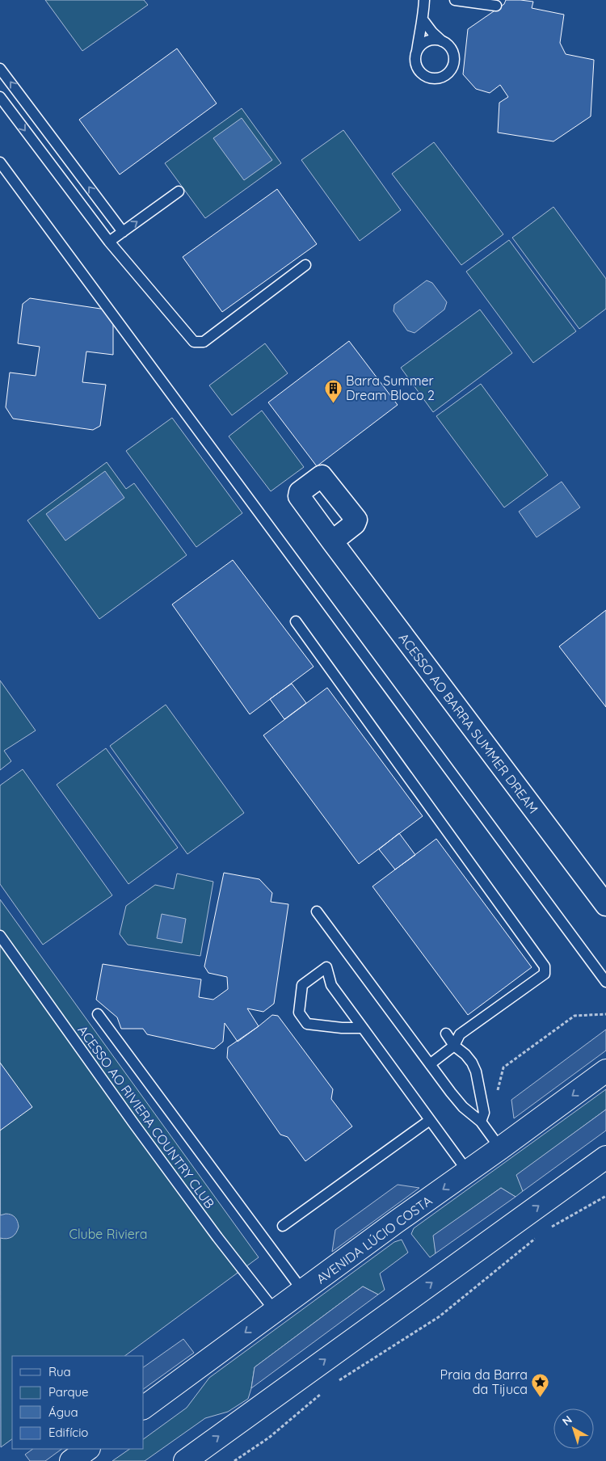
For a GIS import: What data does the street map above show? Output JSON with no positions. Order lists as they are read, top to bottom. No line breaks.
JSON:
{"streets":{"main road":["AVENIDA LÚCIO COSTA"],"street":["ACESSO AO BARRA SUMMER DREAM"],"lane":["ACESSO AO RIVIERA COUNTRY CLUB"]},"crossings":[["ACESSO AO RIVIERA COUNTRY CLUB","AVENIDA LÚCIO COSTA"]],"parks":["Clube Riviera"],"places":{"building":["Barra Summer Dream Bloco 2"],"place":["Praia da Barra da Tijuca"]},"legend":["Rua","Parque","Água","Edifício"],"north":"top left"}
